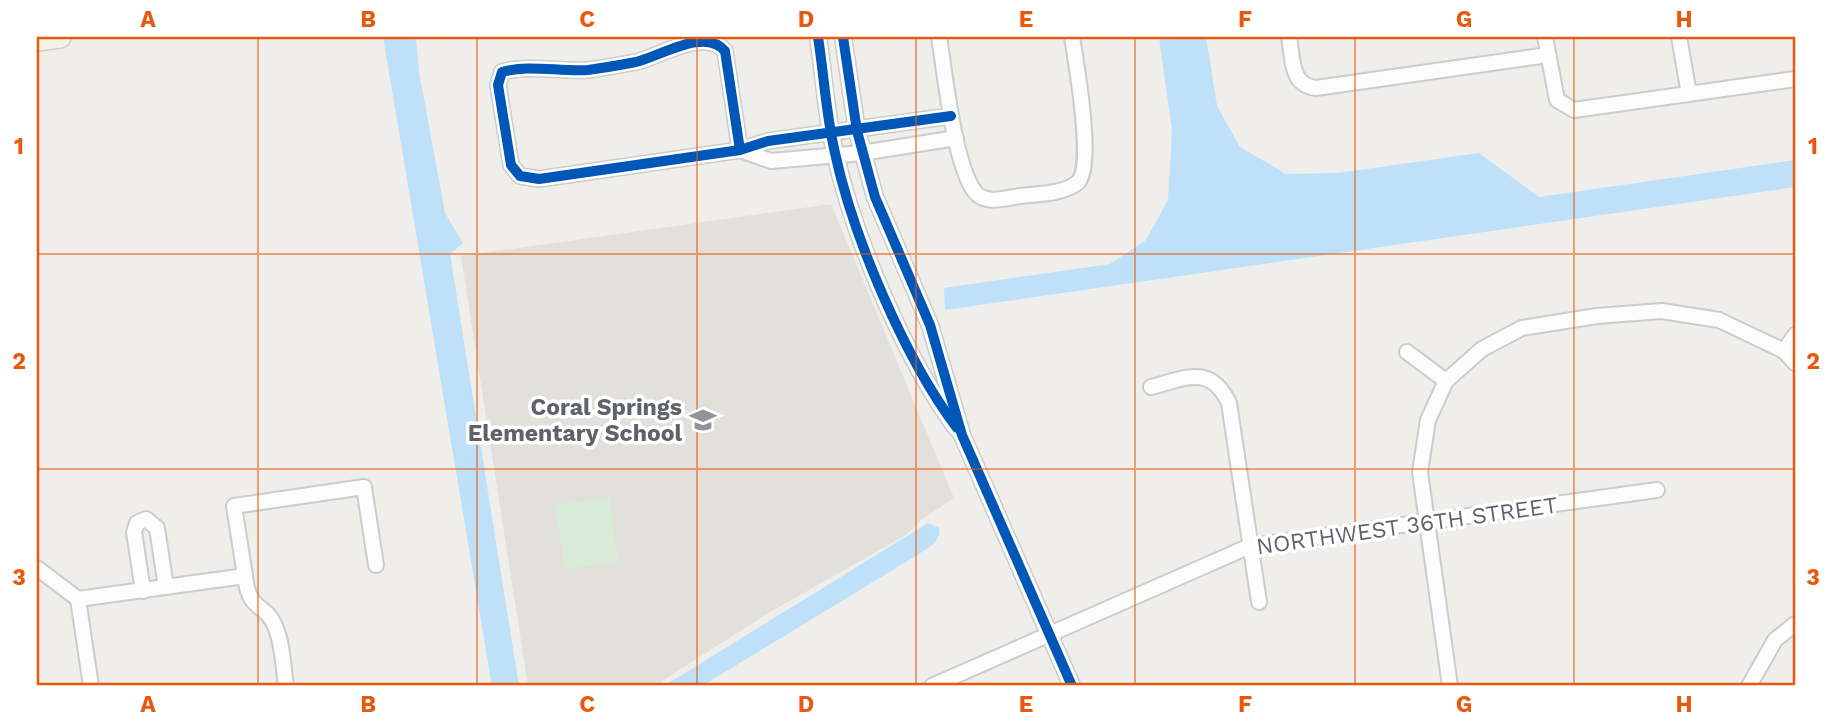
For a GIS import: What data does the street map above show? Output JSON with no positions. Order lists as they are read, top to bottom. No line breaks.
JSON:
{"streets":{"street":["NORTHWEST 36TH STREET"]},"places":{"school or university":["Coral Springs Elementary School"]},"grid":{"columns":["A","B","C","D","E","F","G","H"],"rows":["1","2","3"]}}
